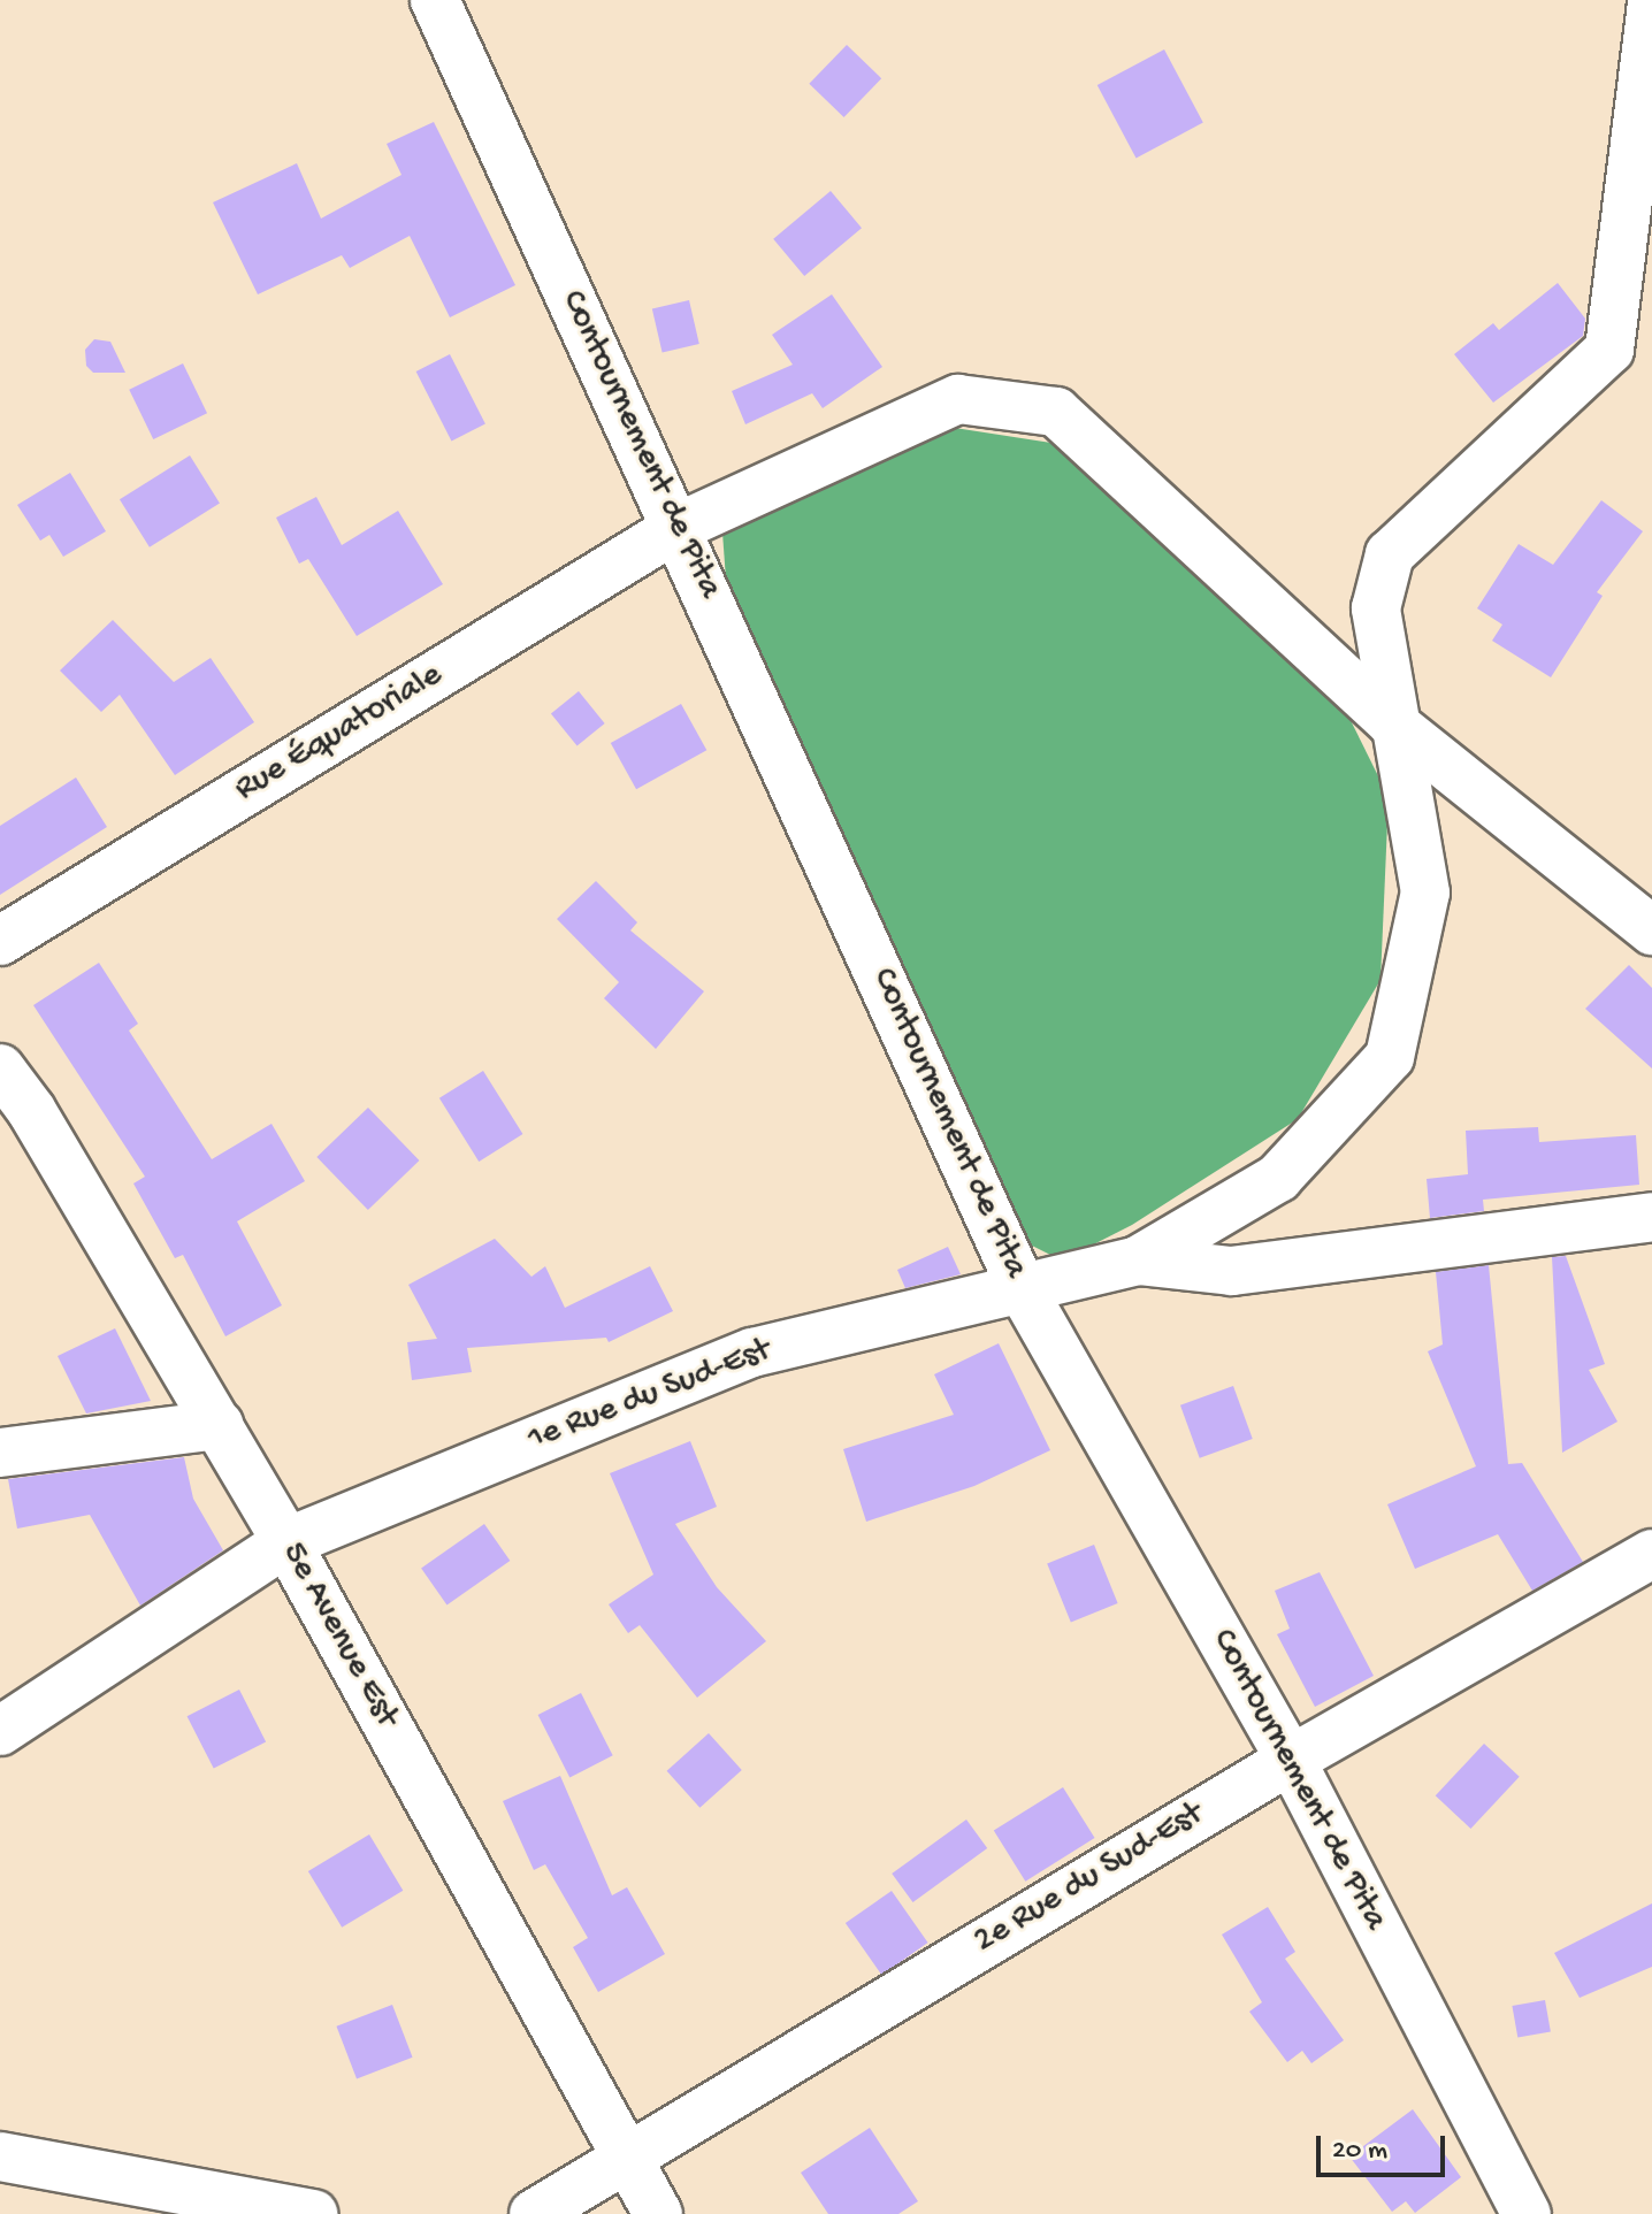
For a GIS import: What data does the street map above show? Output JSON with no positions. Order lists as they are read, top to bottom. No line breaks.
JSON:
{"streets":{"street":["Contournement de Pita","Rue Équatoriale","1e Rue du Sud-Est","5e Avenue Est","2e Rue du Sud-Est"]},"crossings":[["Contournement de Pita","Rue Équatoriale"],["Contournement de Pita","1e Rue du Sud-Est"],["Contournement de Pita","2e Rue du Sud-Est"],["Rue Équatoriale","1e Rue du Sud-Est"],["1e Rue du Sud-Est","5e Avenue Est"],["5e Avenue Est","2e Rue du Sud-Est"]],"scale_bar":"20 m"}
